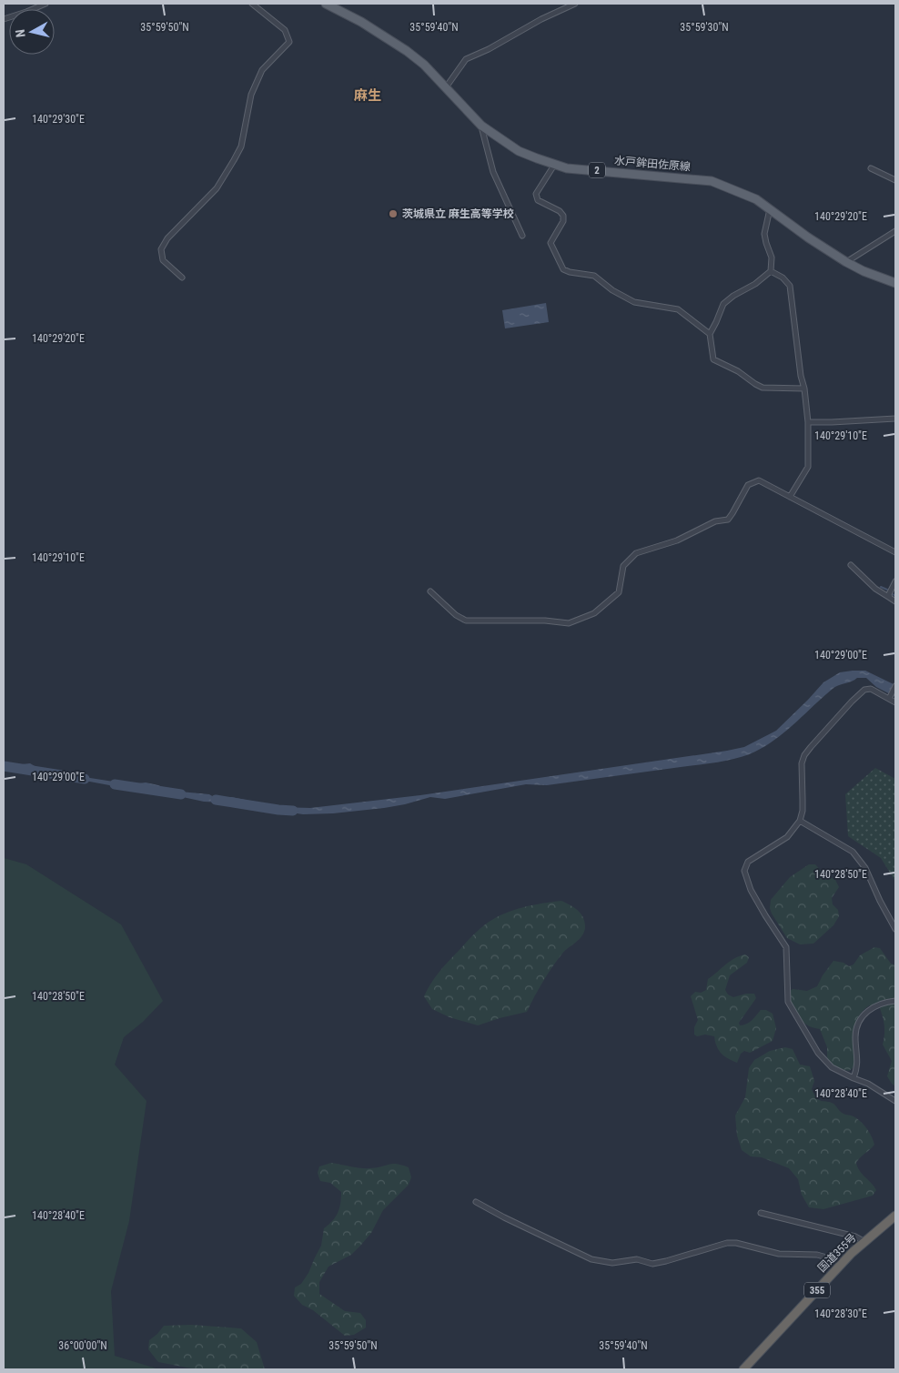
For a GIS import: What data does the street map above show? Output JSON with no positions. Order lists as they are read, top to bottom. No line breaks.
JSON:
{"streets":{"highway":["国道355号","355"],"main road":["水戸鉾田佐原線","2"]},"districts":["麻生"],"places":["茨城県立 麻生高等学校"],"north":"left","coordinates":["35°59'50\"N","35°59'40\"N","35°59'30\"N","140°29'30\"E","140°29'20\"E","140°29'10\"E","140°29'00\"E","140°28'50\"E","140°28'40\"E","140°28'30\"E","36°00'00\"N"]}
